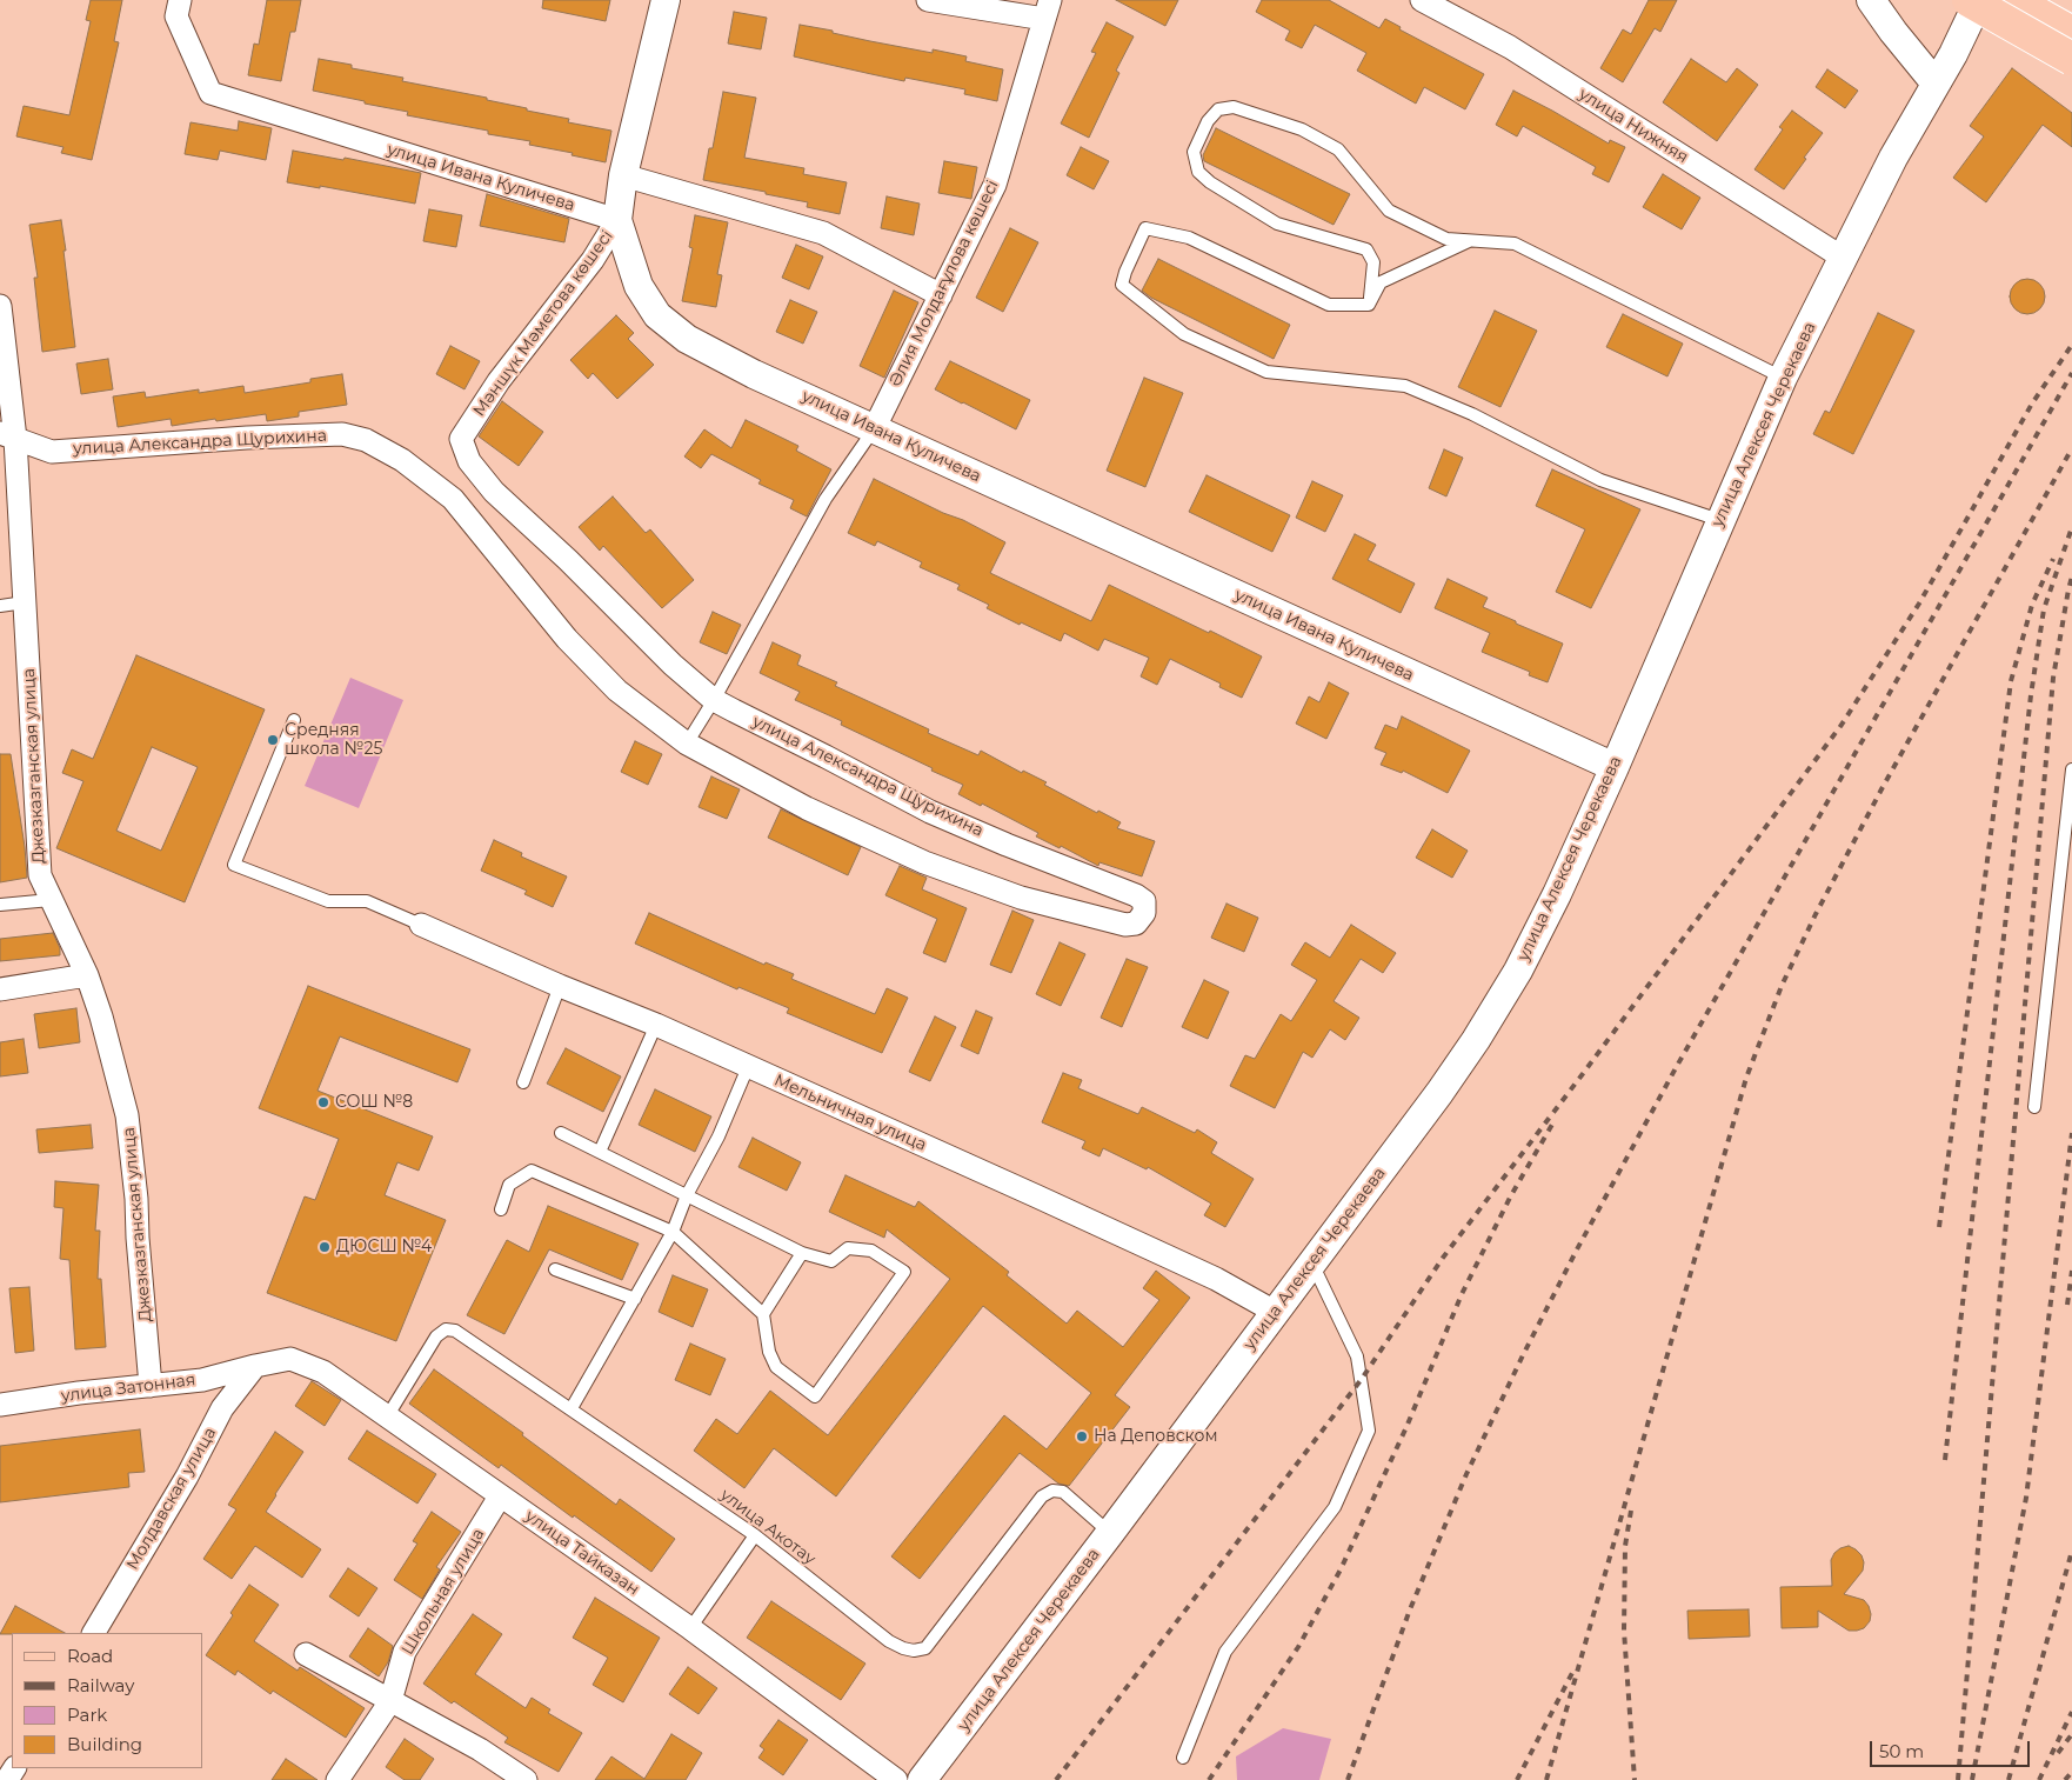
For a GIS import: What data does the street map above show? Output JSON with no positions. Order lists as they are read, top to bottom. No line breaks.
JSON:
{"streets":{"street":["улица Нижняя","улица Ивана Куличева","Әлия Молдағұлова көшесі","Мәншүк Мәметова көшесі","улица Алексея Черекаева","улица Александра Щурихина","Джезказганская улица","Мельничная улица","улица Затонная","Молдавская улица","улица Тайказан","Школьная улица"],"lane":["улица Акотау"]},"crossings":[["улица Нижняя","улица Алексея Черекаева"],["улица Ивана Куличева","Әлия Молдағұлова көшесі"],["улица Ивана Куличева","Мәншүк Мәметова көшесі"],["улица Ивана Куличева","улица Алексея Черекаева"],["Мәншүк Мәметова көшесі","улица Александра Щурихина"],["улица Алексея Черекаева","Мельничная улица"],["улица Алексея Черекаева","улица Акотау"],["улица Александра Щурихина","Джезказганская улица"],["Джезказганская улица","улица Затонная"],["улица Затонная","Молдавская улица"],["улица Затонная","улица Тайказан"],["Молдавская улица","улица Тайказан"],["улица Акотау","улица Тайказан"],["улица Тайказан","Школьная улица"]],"places":["Средняя школа №25","СОШ №8","ДЮСШ №4","На Деповском"],"legend":["Road","Railway","Park","Building"],"scale_bar":"50 m"}
